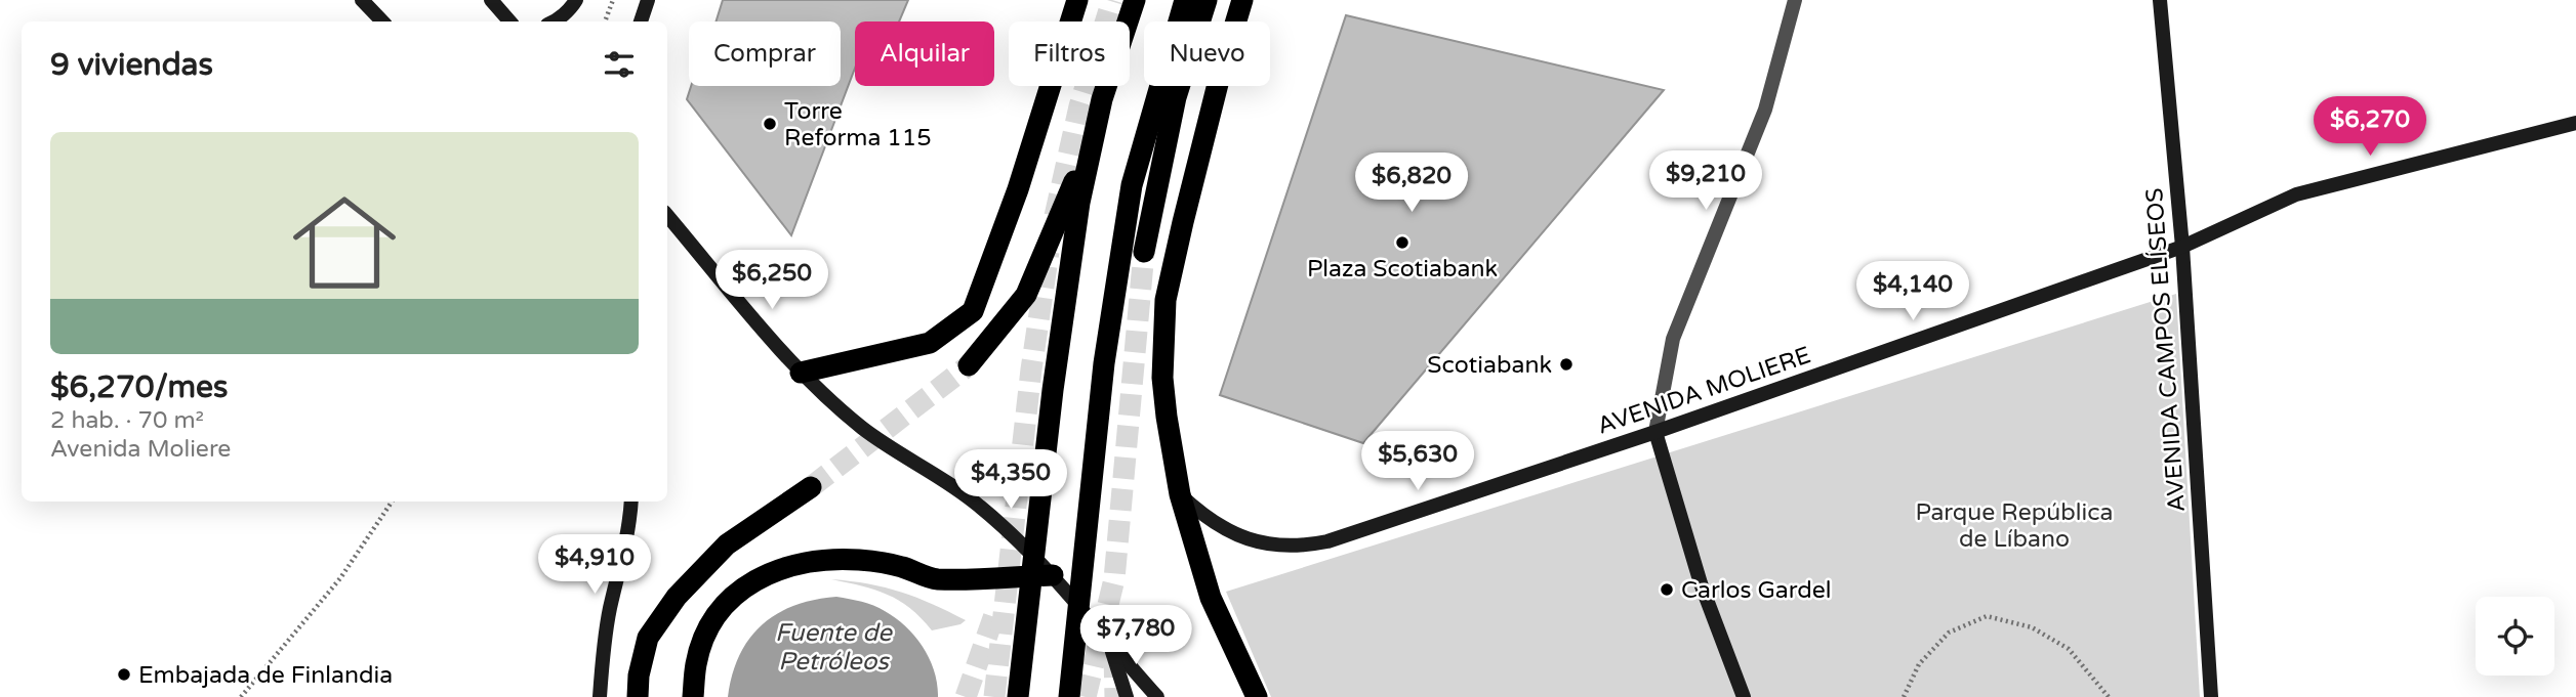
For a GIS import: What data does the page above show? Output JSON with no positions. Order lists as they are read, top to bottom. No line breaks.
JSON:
{"streets":{"street":["AVENIDA CAMPOS ELÍSEOS","AVENIDA MOLIERE"]},"crossings":[["AVENIDA CAMPOS ELÍSEOS","AVENIDA MOLIERE"]],"water":["Fuente de Petróleos"],"parks":["Parque República de Líbano"],"places":["Torre Reforma 115","Plaza Scotiabank","Scotiabank","Carlos Gardel","Embajada de Finlandia"],"page":{"chip":["Comprar","Alquilar","Filtros","Nuevo"],"heading":"9 viviendas","price":["$6,270","$9,210","$6,820","$6,250","$4,140","$5,630","$4,350","$4,910","$7,780"],"list":[{"name":"$6,270/mes","note":"2 hab. · 70 m² · Avenida Moliere"}]}}
